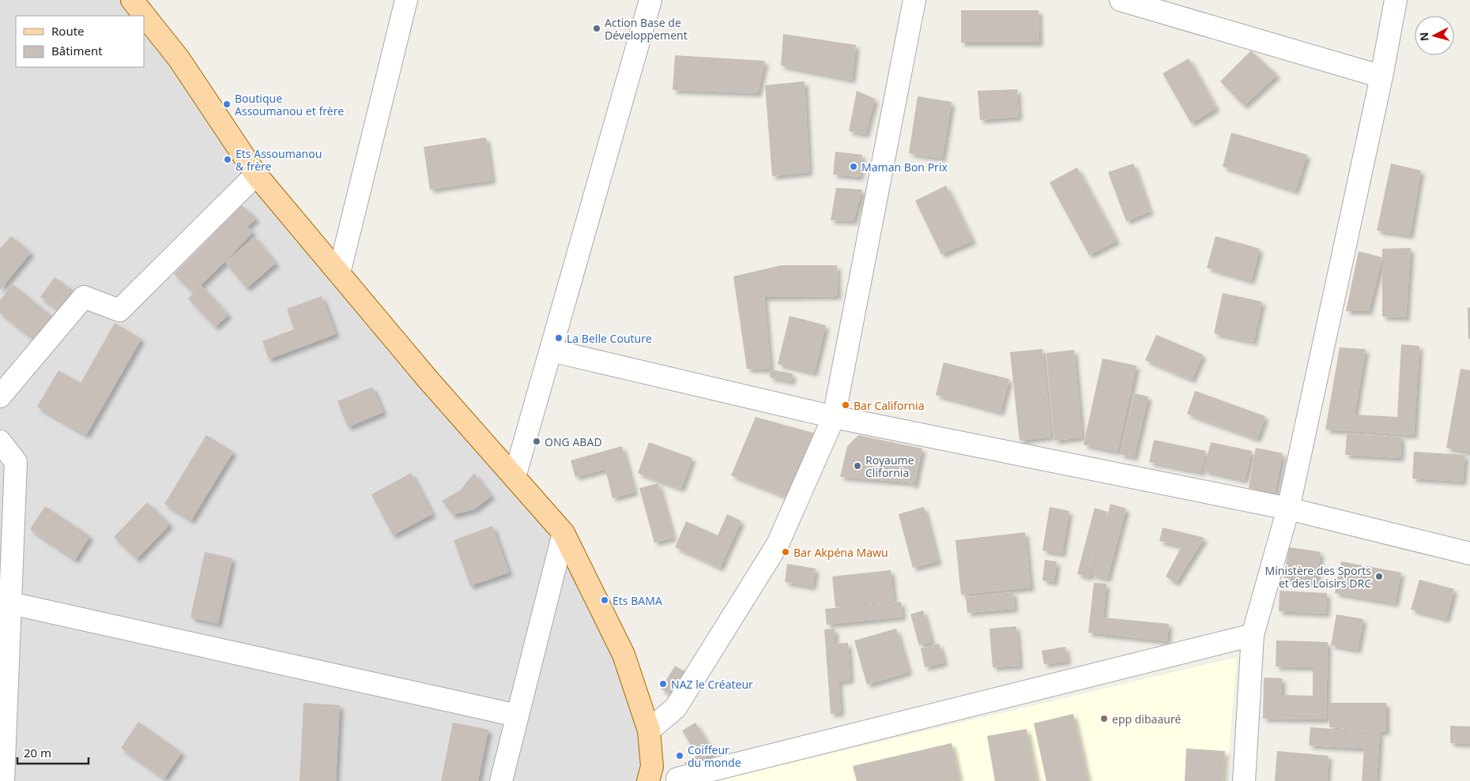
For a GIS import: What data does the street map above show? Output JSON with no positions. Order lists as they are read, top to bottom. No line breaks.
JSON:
{"places":["Action Base de Développement","Boutique Assoumanou et frère","Ets Assoumanou & frère","Maman Bon Prix","La Belle Couture","Bar California","ONG ABAD","Royaume Clifornia","Bar Akpéna Mawu","Ministère des Sports et des Loisirs DRC","Ets BAMA","NAZ le Créateur","epp dibaauré","Coiffeur du monde"],"legend":["Route","Bâtiment"],"scale_bar":"20 m","north":"left"}
